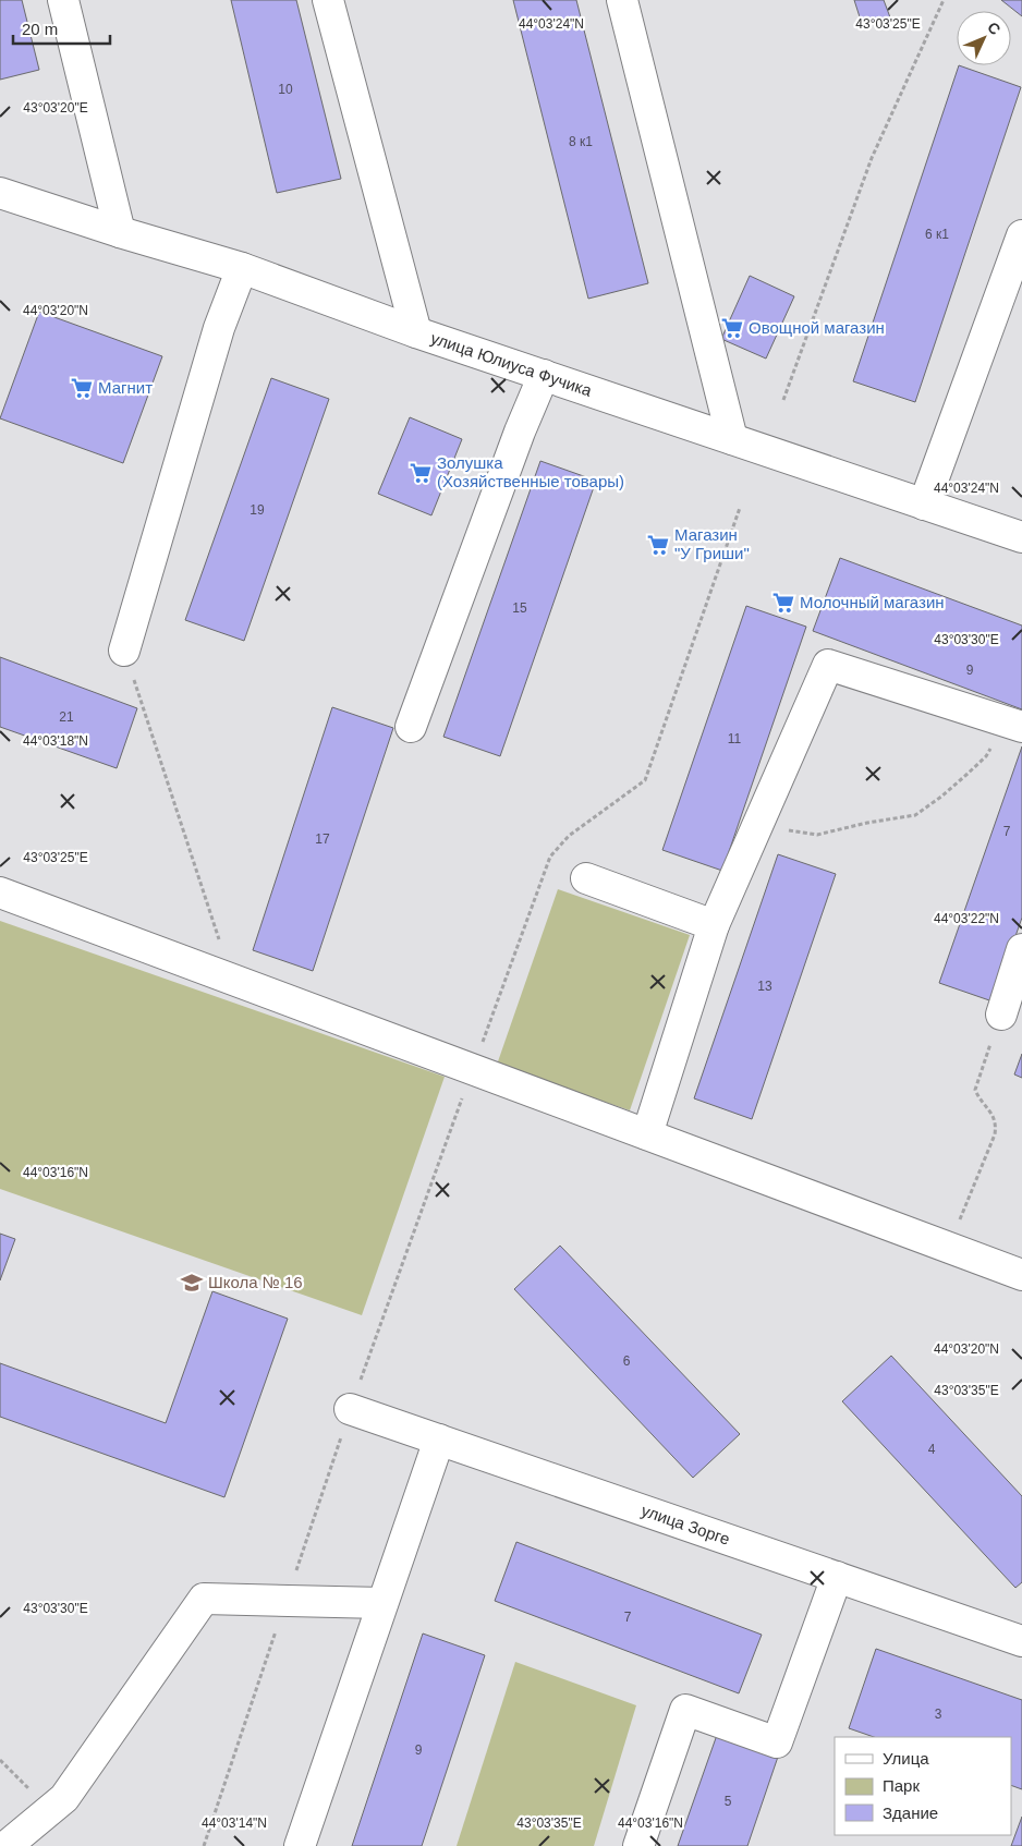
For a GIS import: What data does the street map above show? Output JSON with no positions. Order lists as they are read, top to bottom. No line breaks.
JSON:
{"streets":{"street":["улица Юлиуса Фучика","улица Зорге"]},"places":{"supermarket":["Овощной магазин","Магнит","Золушка (Хозяйственные товары)","Магазин \"У Гриши\"","Молочный магазин"],"school or university":["Школа № 16"]},"house_numbers":["10","8 к1","6 к1","19","15","9","21","11","7","17","13","6","4","7","3","9","5"],"legend":["Улица","Парк","Здание"],"scale_bar":"20 m","north":"top right","coordinates":["43°03'25\"E","44°03'24\"N","43°03'20\"E","44°03'20\"N","43°03'30\"E","44°03'18\"N","44°03'22\"N","44°03'16\"N","43°03'35\"E","44°03'14\"N"]}
